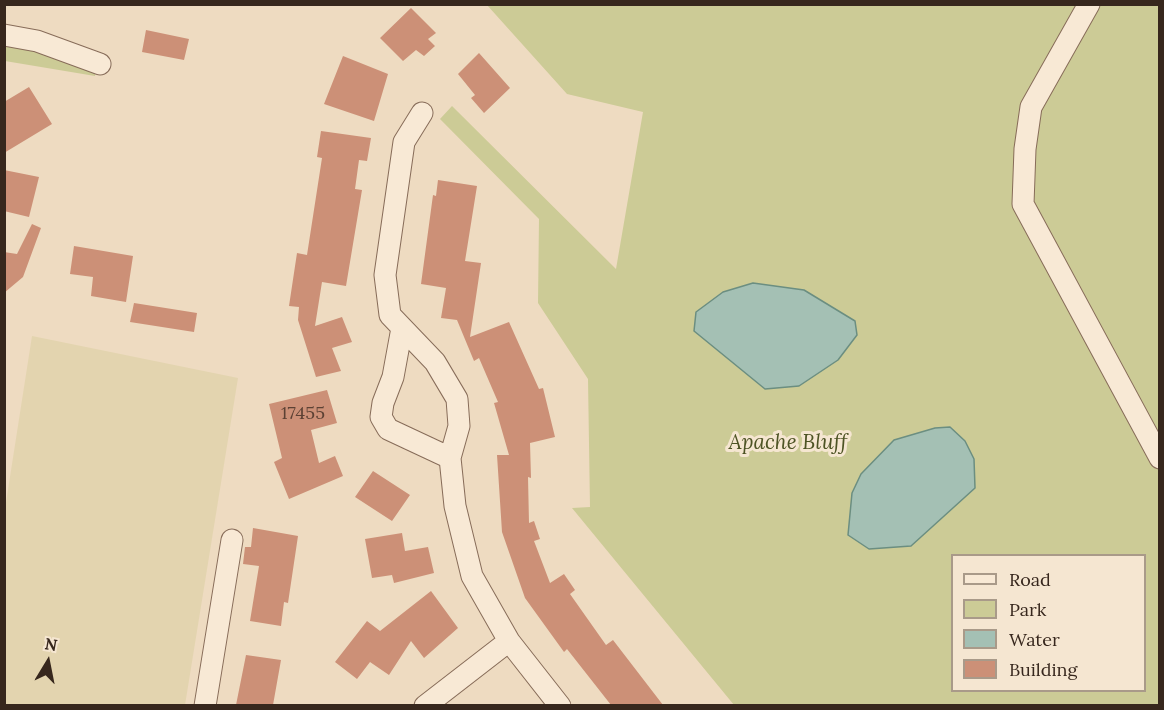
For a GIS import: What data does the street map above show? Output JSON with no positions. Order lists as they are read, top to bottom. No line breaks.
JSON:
{"parks":["Apache Bluff"],"house_numbers":["17455"],"legend":["Road","Park","Water","Building"],"north":"top"}
